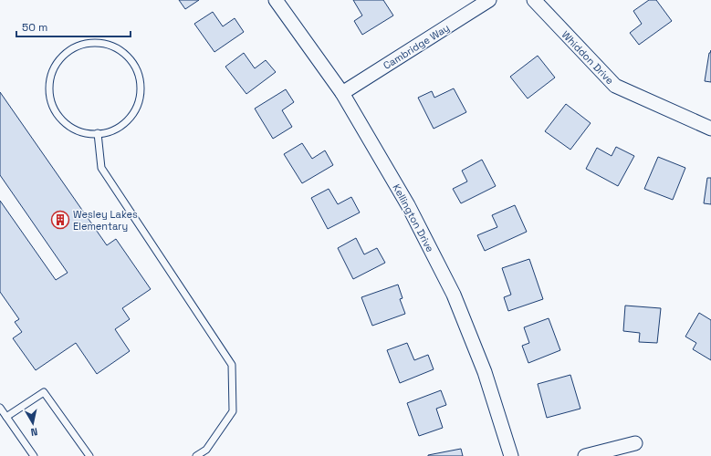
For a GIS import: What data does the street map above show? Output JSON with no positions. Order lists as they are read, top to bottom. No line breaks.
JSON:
{"streets":{"street":["Cambridge Way","Whiddon Drive","Kellington Drive"]},"crossings":[["Cambridge Way","Kellington Drive"]],"places":{"building":["Wesley Lakes Elementary"]},"scale_bar":"50 m","north":"bottom"}
